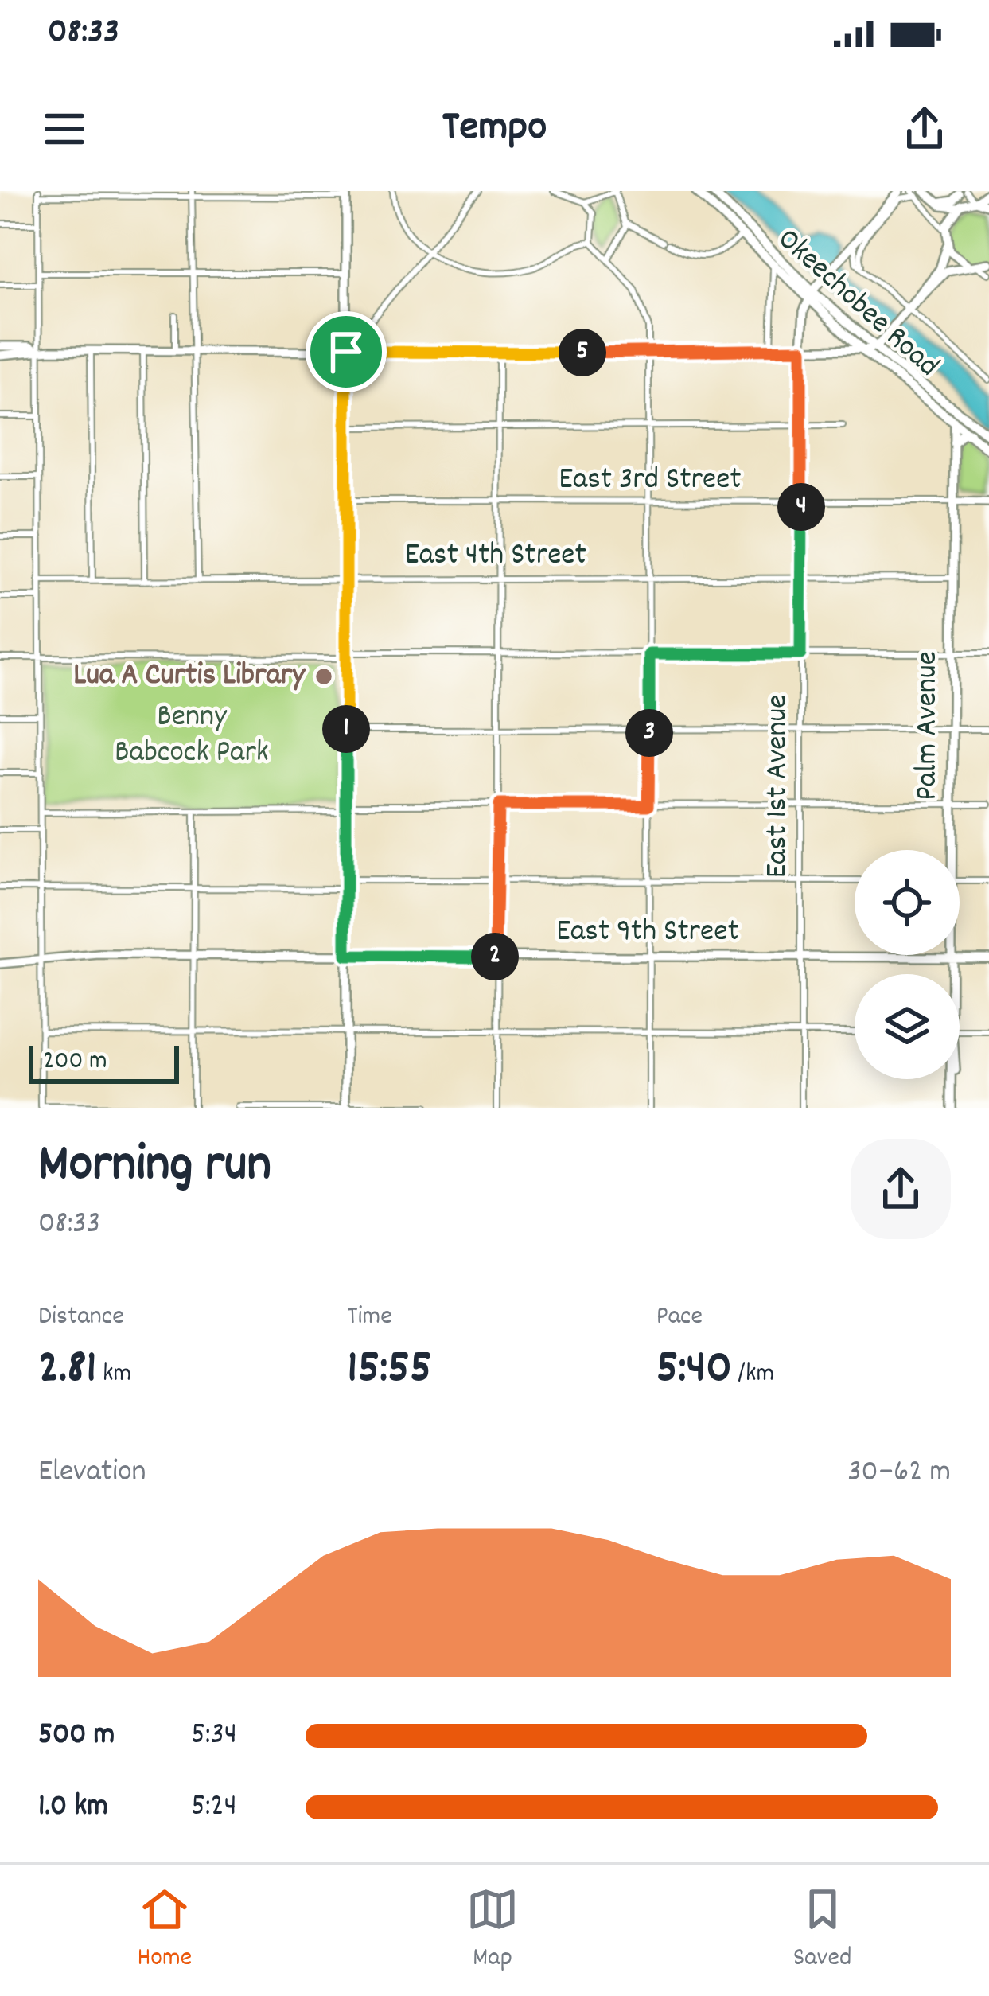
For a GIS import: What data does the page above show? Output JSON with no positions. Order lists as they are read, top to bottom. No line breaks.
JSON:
{"streets":{"highway":["Okeechobee Road"],"main road":["Palm Avenue","East 9th Street"],"street":["East 3rd Street","East 4th Street","East 1st Avenue"]},"crossings":[["Okeechobee Road","Palm Avenue"],["East 3rd Street","Palm Avenue"],["East 3rd Street","East 1st Avenue"],["East 4th Street","Palm Avenue"],["East 4th Street","East 1st Avenue"],["Palm Avenue","East 9th Street"],["East 1st Avenue","East 9th Street"]],"parks":["Benny Babcock Park"],"places":["Lua A Curtis Library"],"scale_bar":"200 m","page":{"status":"08:33","header":"Tempo","pins":["5","4","1","3","2"],"scale":"200 m","heading":["Morning run","08:33"],"stats":[["Distance","2.81 km"],["Time","15:55"],["Pace","5:40 /km"]],"chart":["Elevation","30–62 m"],"list":[{"name":"500 m","note":"5:34"},{"name":"1.0 km","note":"5:24"}],"tabs":["Home","Map","Saved"]}}
